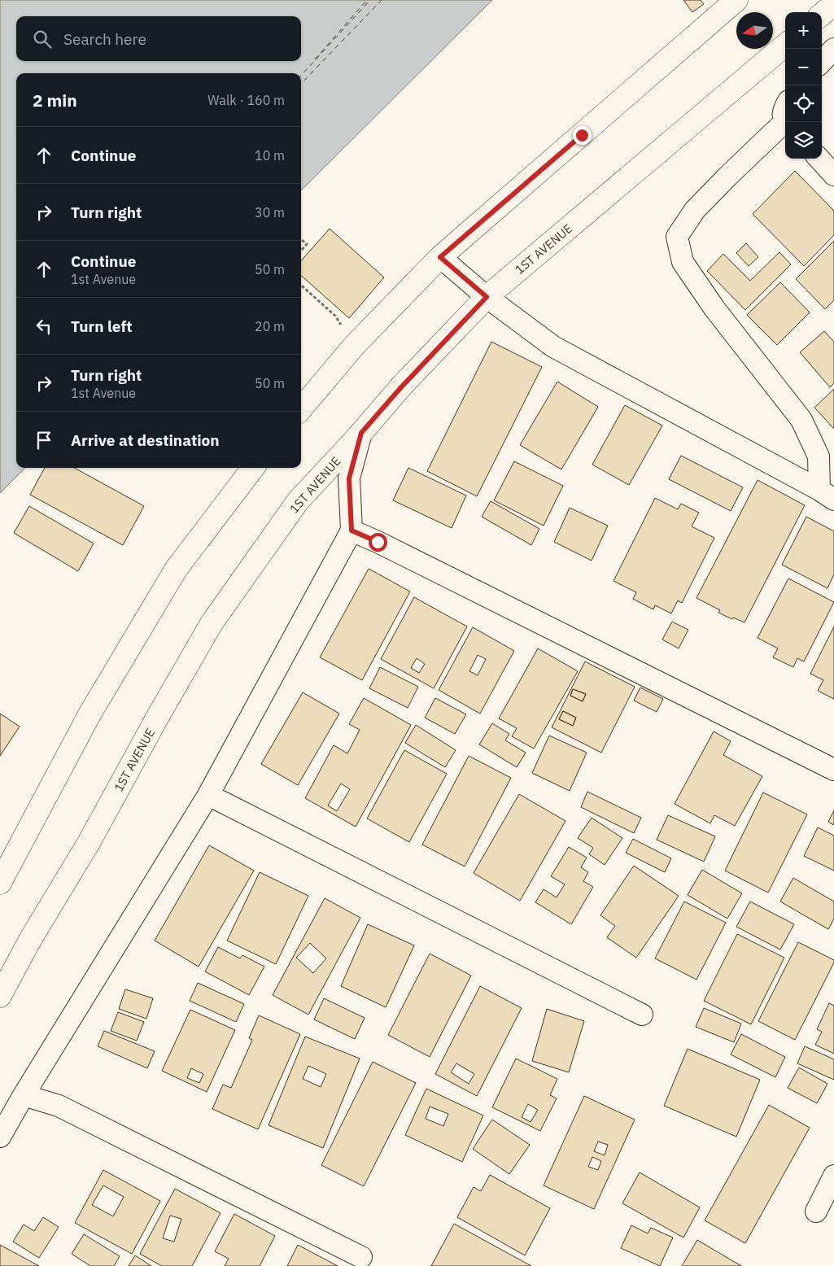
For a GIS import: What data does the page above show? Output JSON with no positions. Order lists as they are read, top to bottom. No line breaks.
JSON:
{"streets":{"main road":["1ST AVENUE"]},"north":"left","page":{"map_buttons":["+","−"],"search":"Search here","heading":["2 min","Walk · 160 m"],"list":[["Continue","10 m"],["Turn right","30 m"],["Continue","1st Avenue","50 m"],["Turn left","20 m"],["Turn right","1st Avenue","50 m"],"Arrive at destination"]}}
